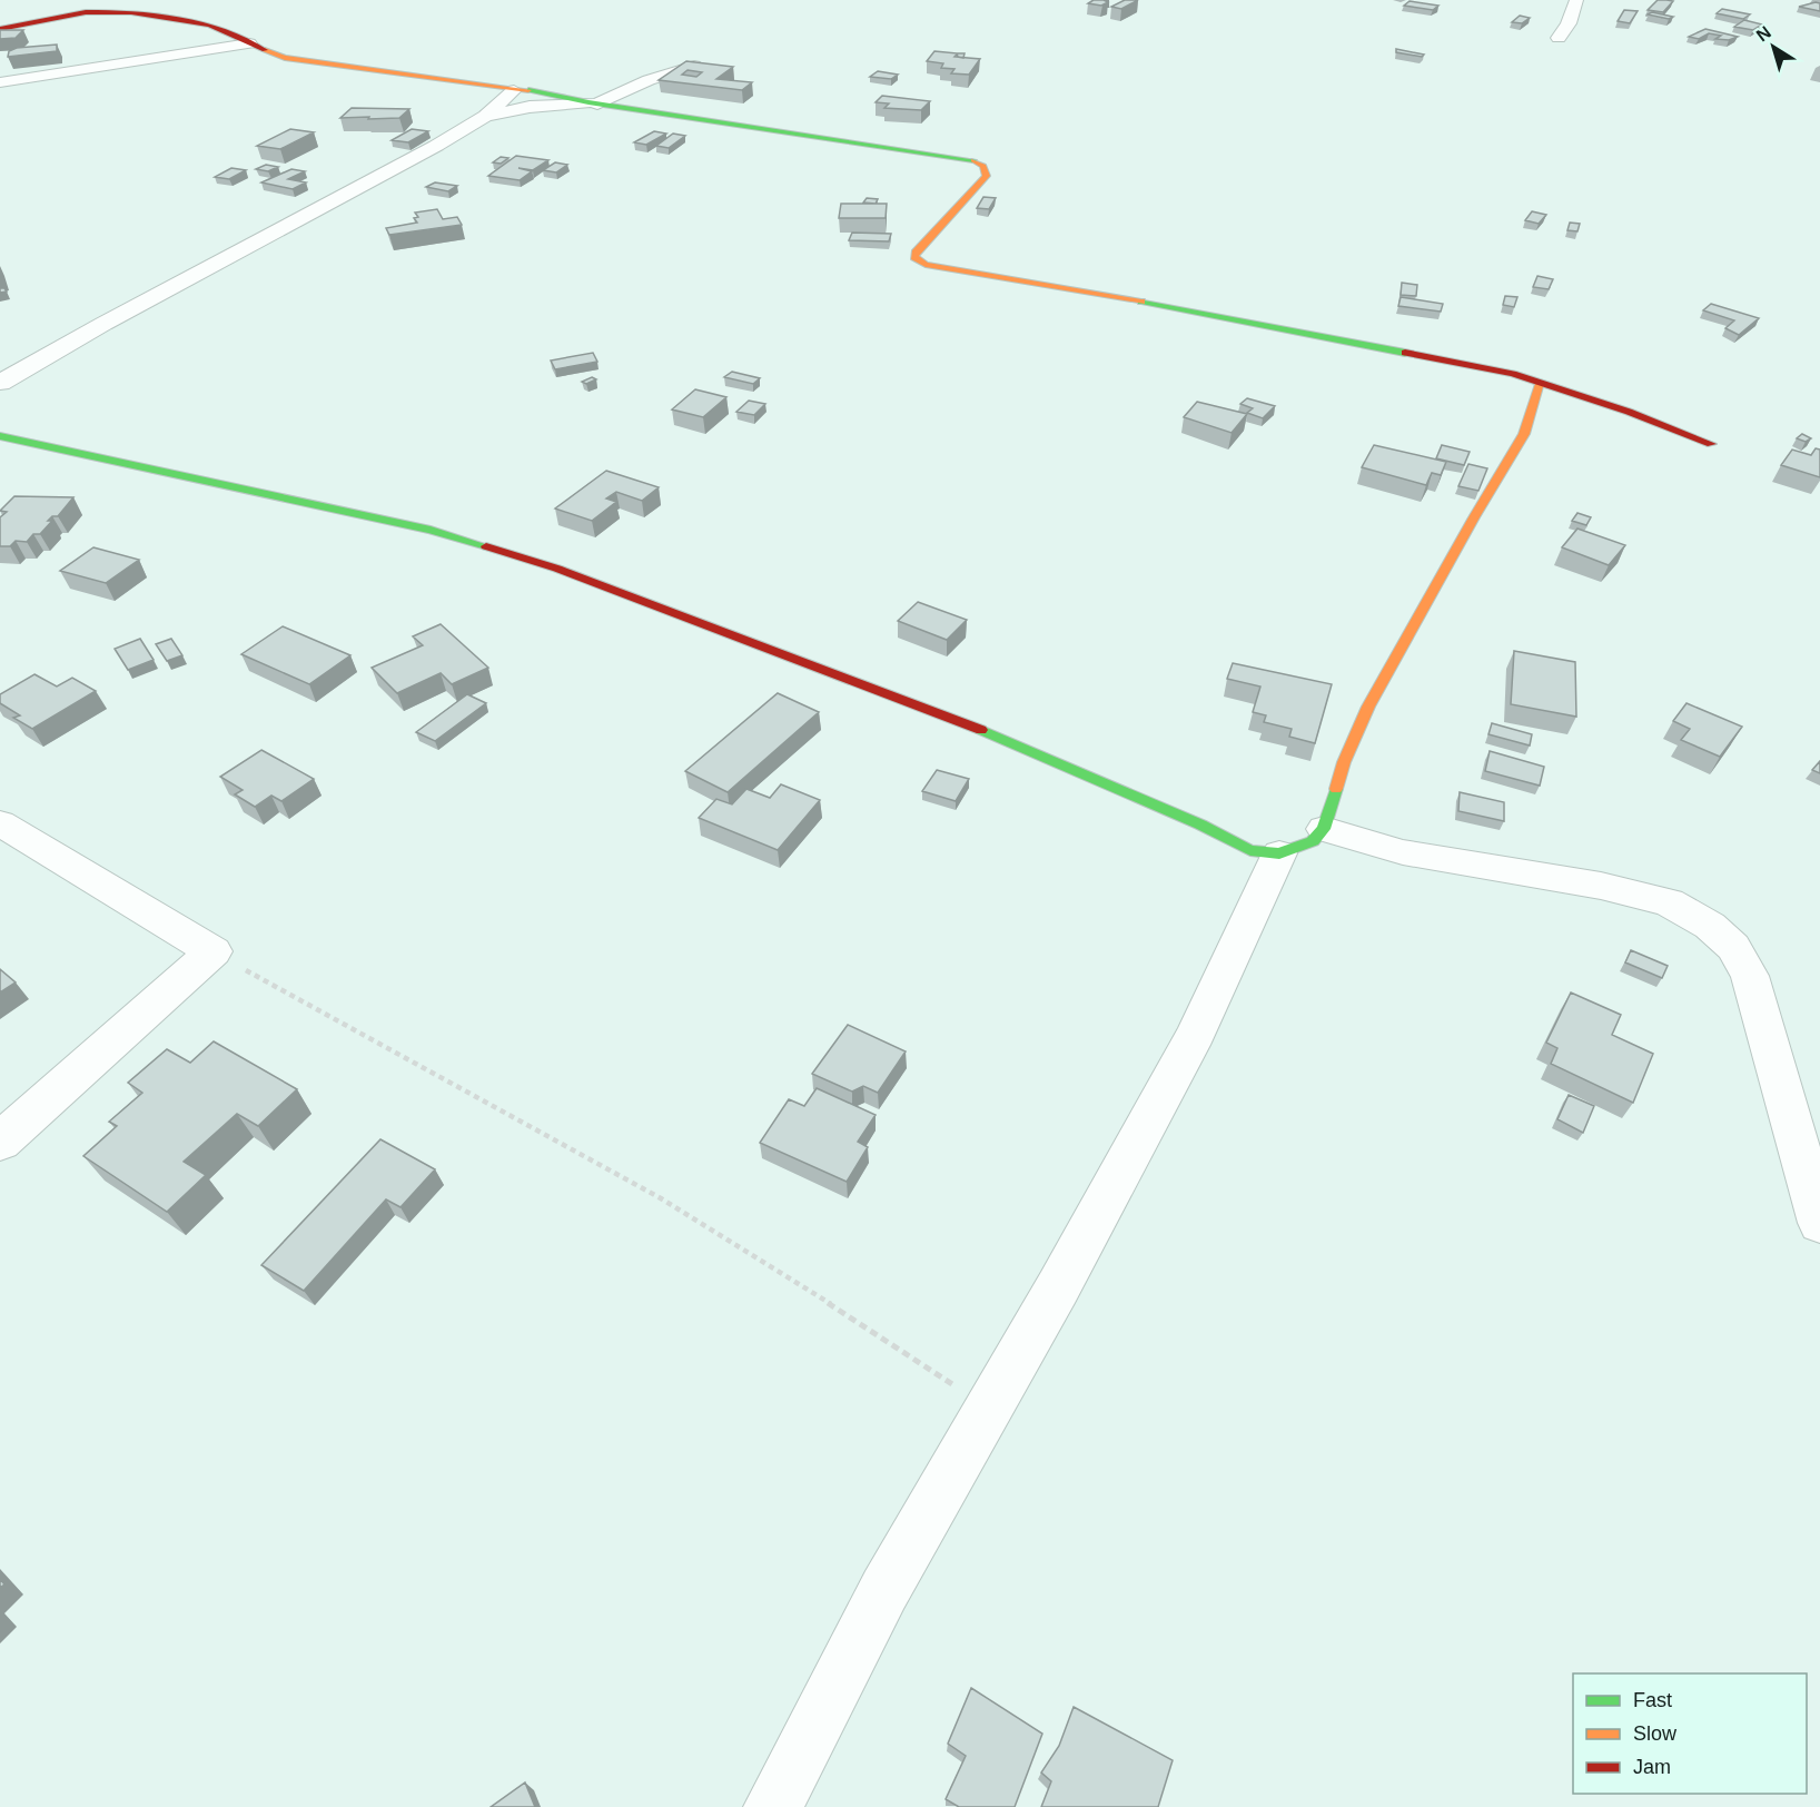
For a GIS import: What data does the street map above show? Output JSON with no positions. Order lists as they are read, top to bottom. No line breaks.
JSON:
{"legend":["Fast","Slow","Jam"],"north":"top left"}
